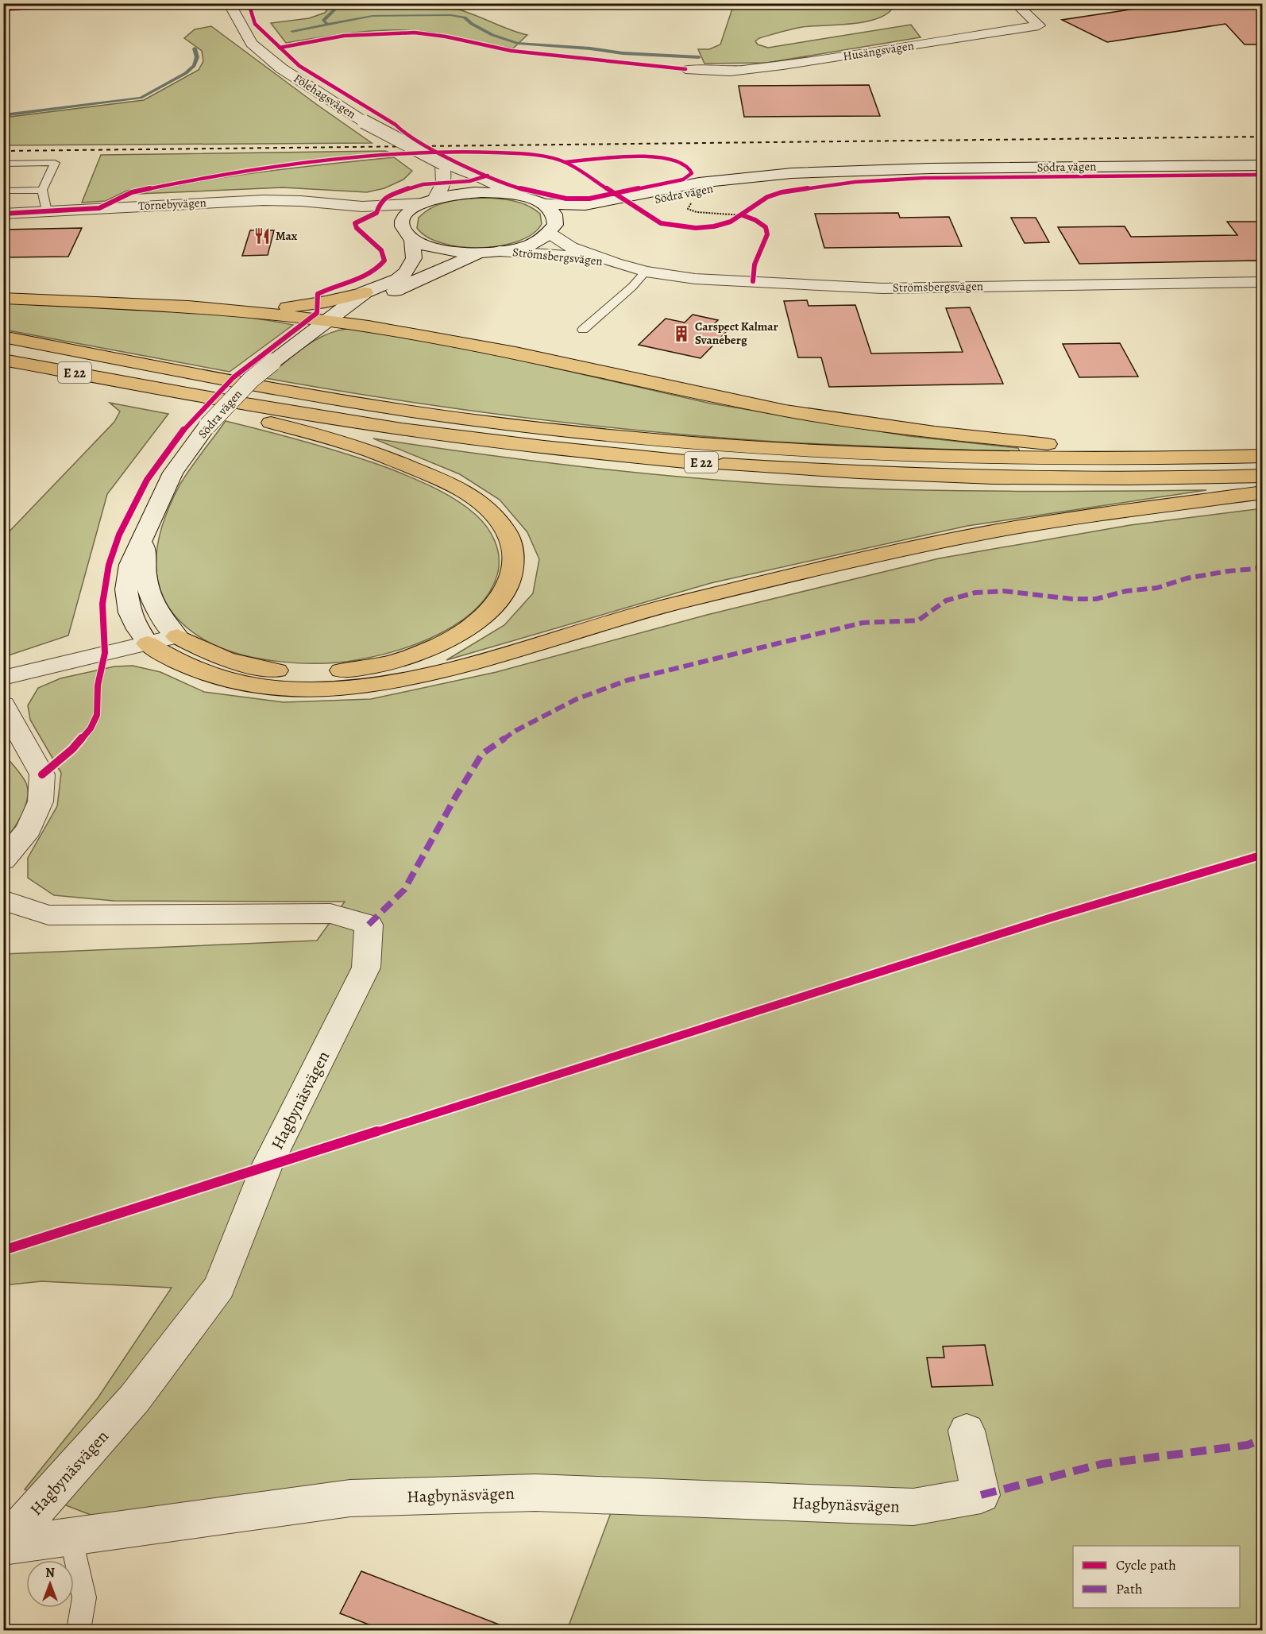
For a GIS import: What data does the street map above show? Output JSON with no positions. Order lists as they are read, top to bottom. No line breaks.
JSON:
{"streets":{"highway":["E 22"],"street":["Husängsvägen","Fölehagsvägen","Södra vägen","Törnebyvägen","Strömsbergsvägen","Hagbynäsvägen"]},"crossings":[["Fölehagsvägen","Södra vägen"],["Fölehagsvägen","Törnebyvägen"],["Södra vägen","Törnebyvägen"],["Södra vägen","Strömsbergsvägen"],["Törnebyvägen","Strömsbergsvägen"]],"places":{"restaurant":["Max"],"building":["Carspect Kalmar Svaneberg"]},"legend":["Cycle path","Path"],"north":"top"}
